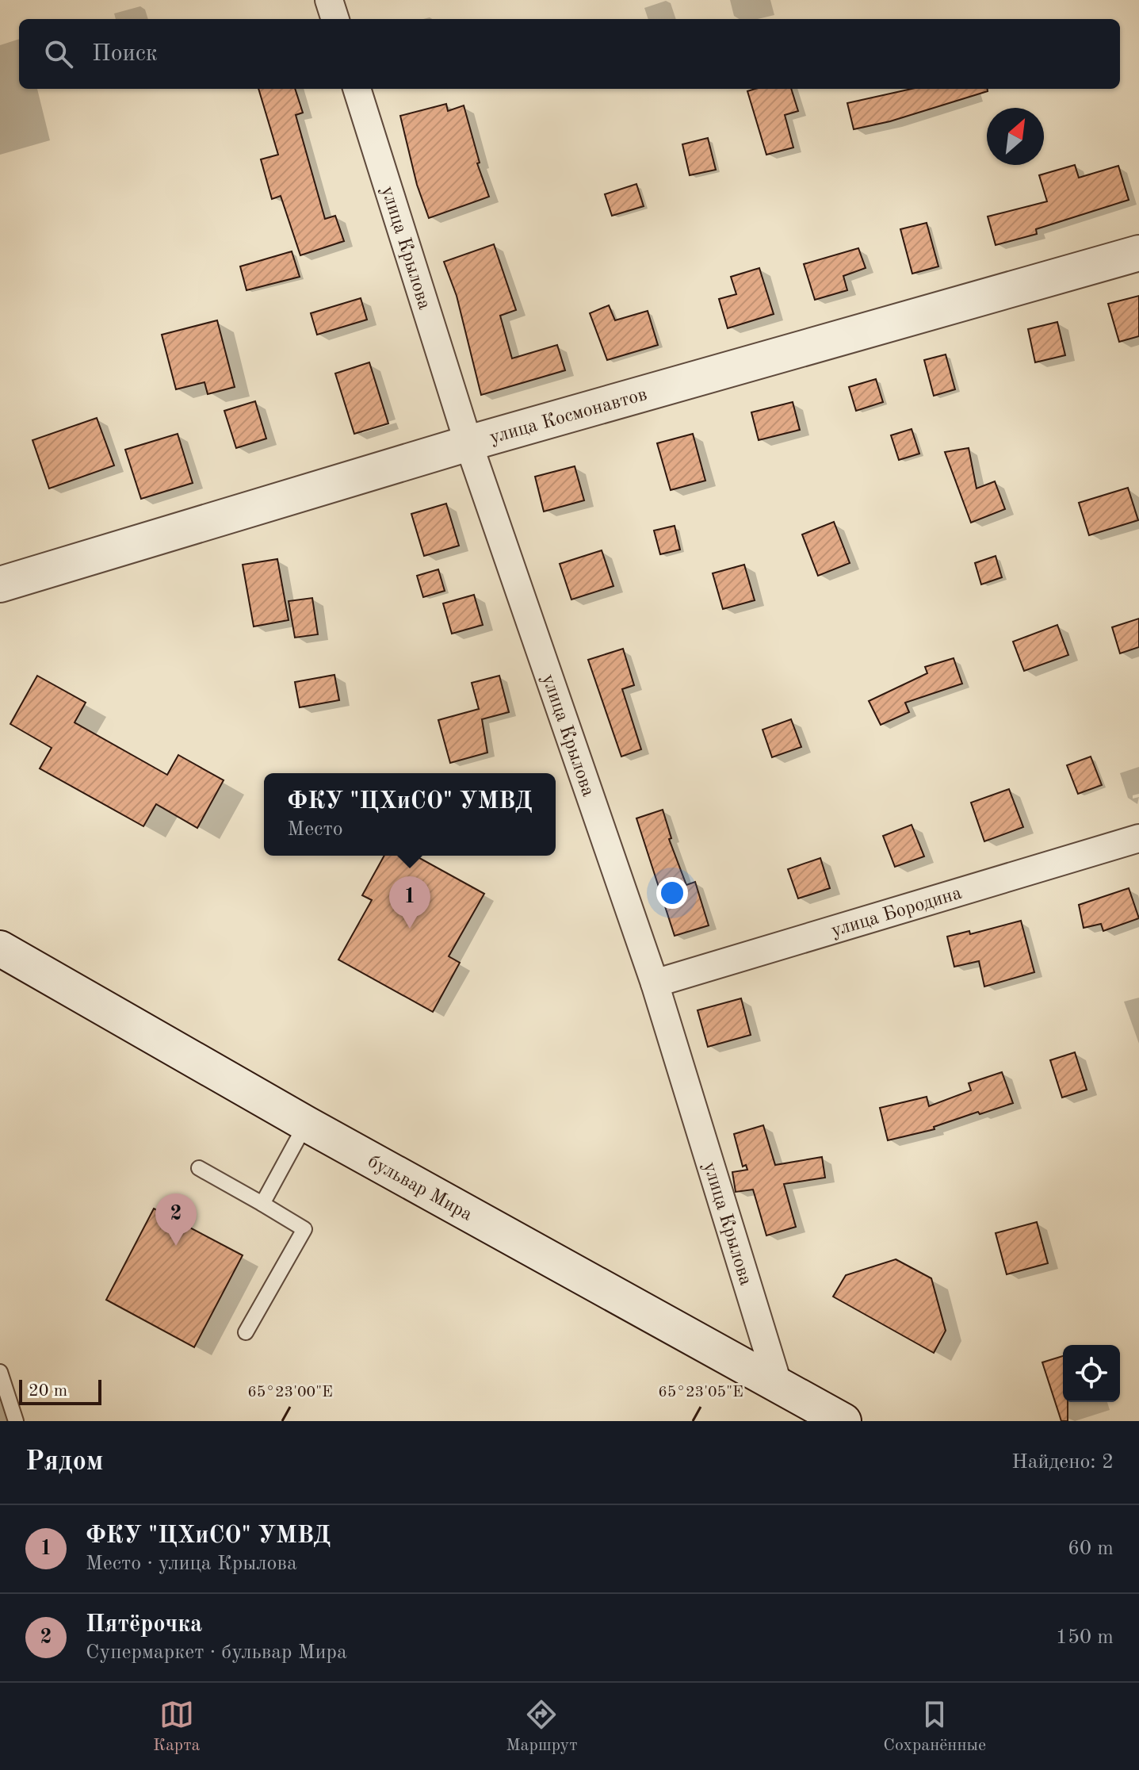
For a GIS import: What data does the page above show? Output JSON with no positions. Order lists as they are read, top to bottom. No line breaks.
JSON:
{"streets":{"street":["улица Крылова","улица Космонавтов","улица Бородина","бульвар Мира"]},"crossings":[["улица Крылова","улица Космонавтов"],["улица Крылова","улица Бородина"],["улица Крылова","бульвар Мира"]],"scale_bar":"20 m","north":"top right","page":{"search":"Поиск","popup":["ФКУ \"ЦХиСО\" УМВД","Место"],"pins":["1","2"],"scale":"20 m","heading":["Рядом","Найдено: 2"],"list":[{"mark":"1","name":"ФКУ \"ЦХиСО\" УМВД","note":"Место · улица Крылова","value":"60 m"},{"mark":"2","name":"Пятёрочка","note":"Супермаркет · бульвар Мира","value":"150 m"}],"nav":["Карта","Маршрут","Сохранённые"]},"coordinates":["65°23'00\"E","65°23'05\"E"]}
